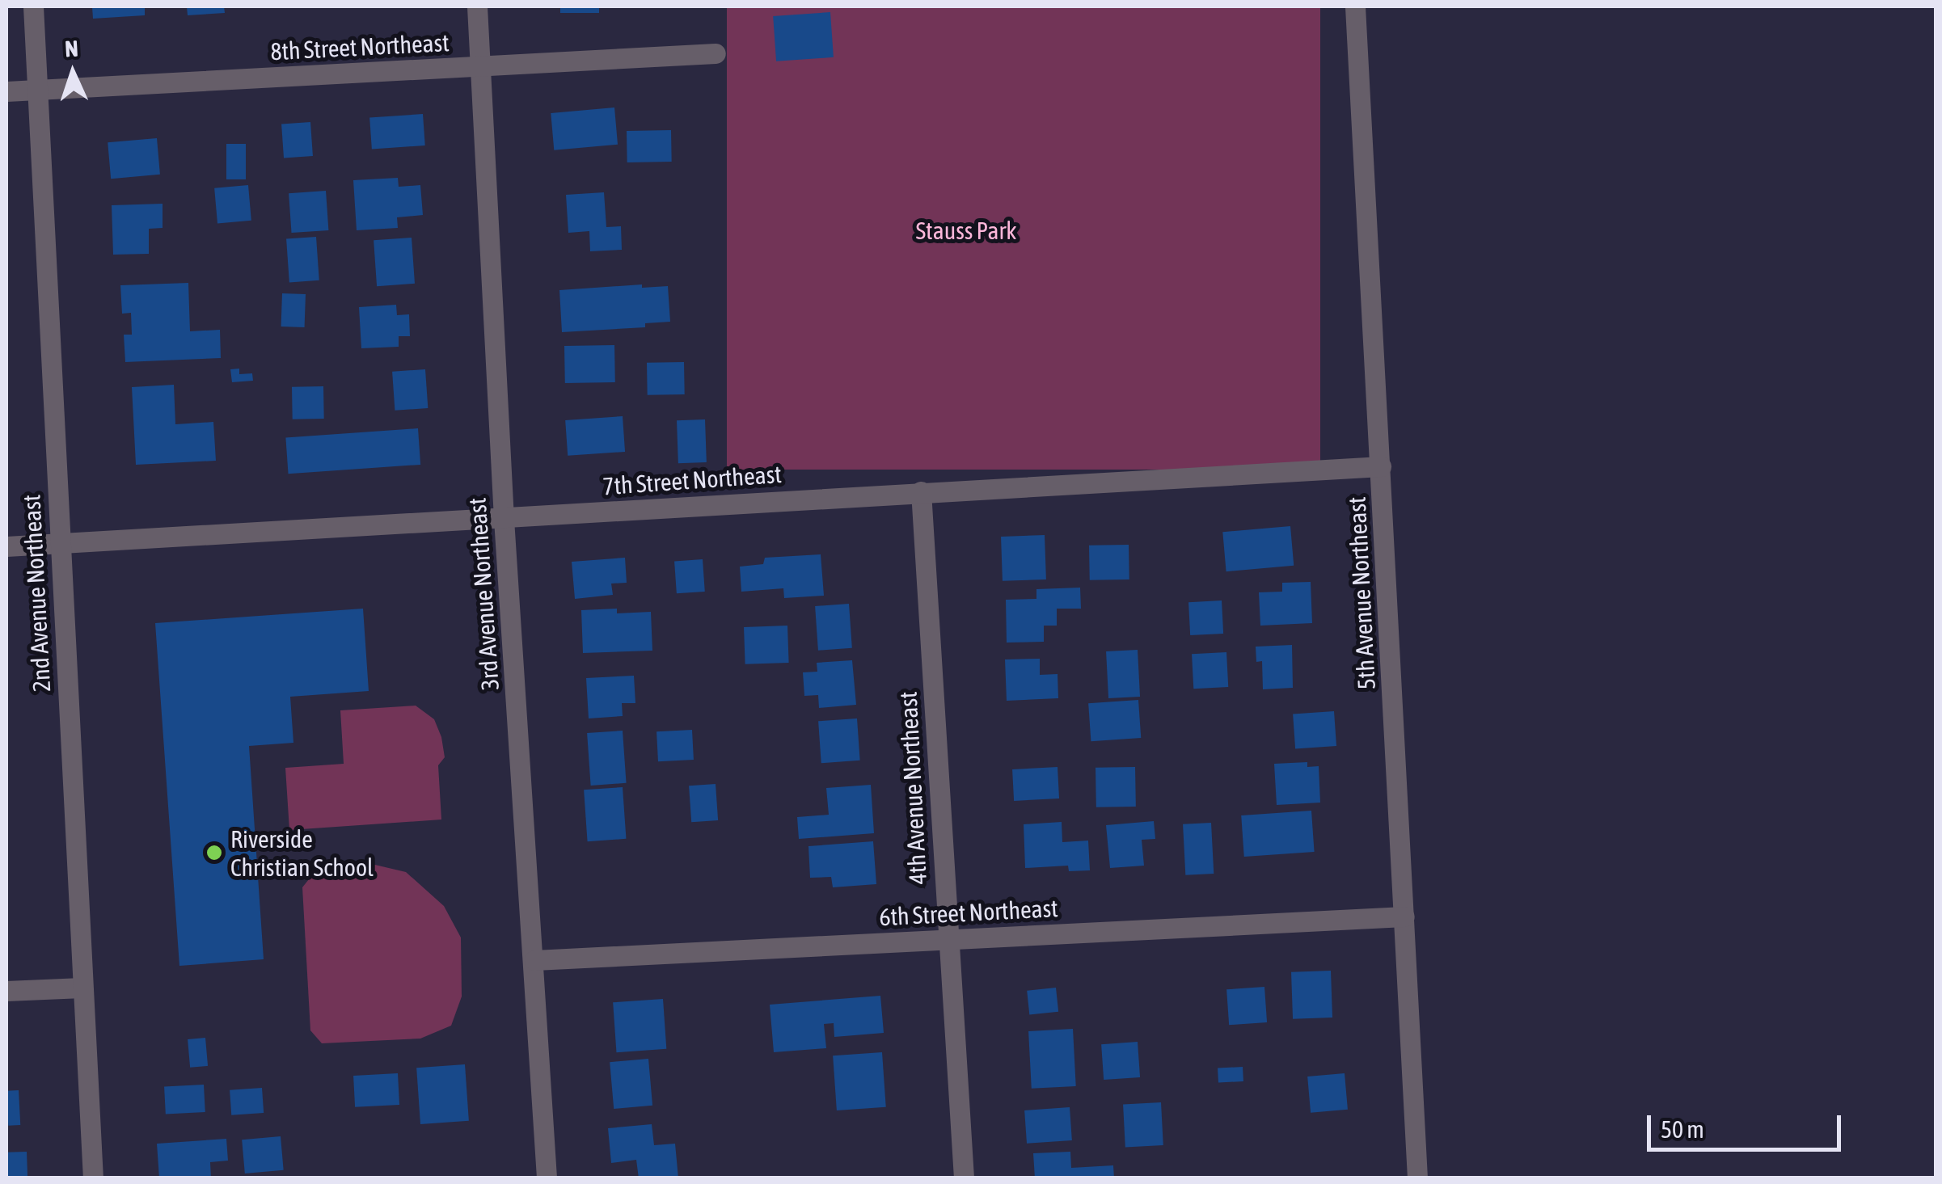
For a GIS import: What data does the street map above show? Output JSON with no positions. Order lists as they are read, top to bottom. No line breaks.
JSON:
{"streets":{"street":["8th Street Northeast","7th Street Northeast","2nd Avenue Northeast","5th Avenue Northeast","3rd Avenue Northeast","4th Avenue Northeast","6th Street Northeast"]},"crossings":[["8th Street Northeast","2nd Avenue Northeast"],["8th Street Northeast","3rd Avenue Northeast"],["7th Street Northeast","2nd Avenue Northeast"],["7th Street Northeast","5th Avenue Northeast"],["7th Street Northeast","3rd Avenue Northeast"],["7th Street Northeast","4th Avenue Northeast"],["5th Avenue Northeast","6th Street Northeast"],["3rd Avenue Northeast","6th Street Northeast"],["4th Avenue Northeast","6th Street Northeast"]],"parks":["Stauss Park"],"places":["Riverside Christian School"],"scale_bar":"50 m","north":"top"}
